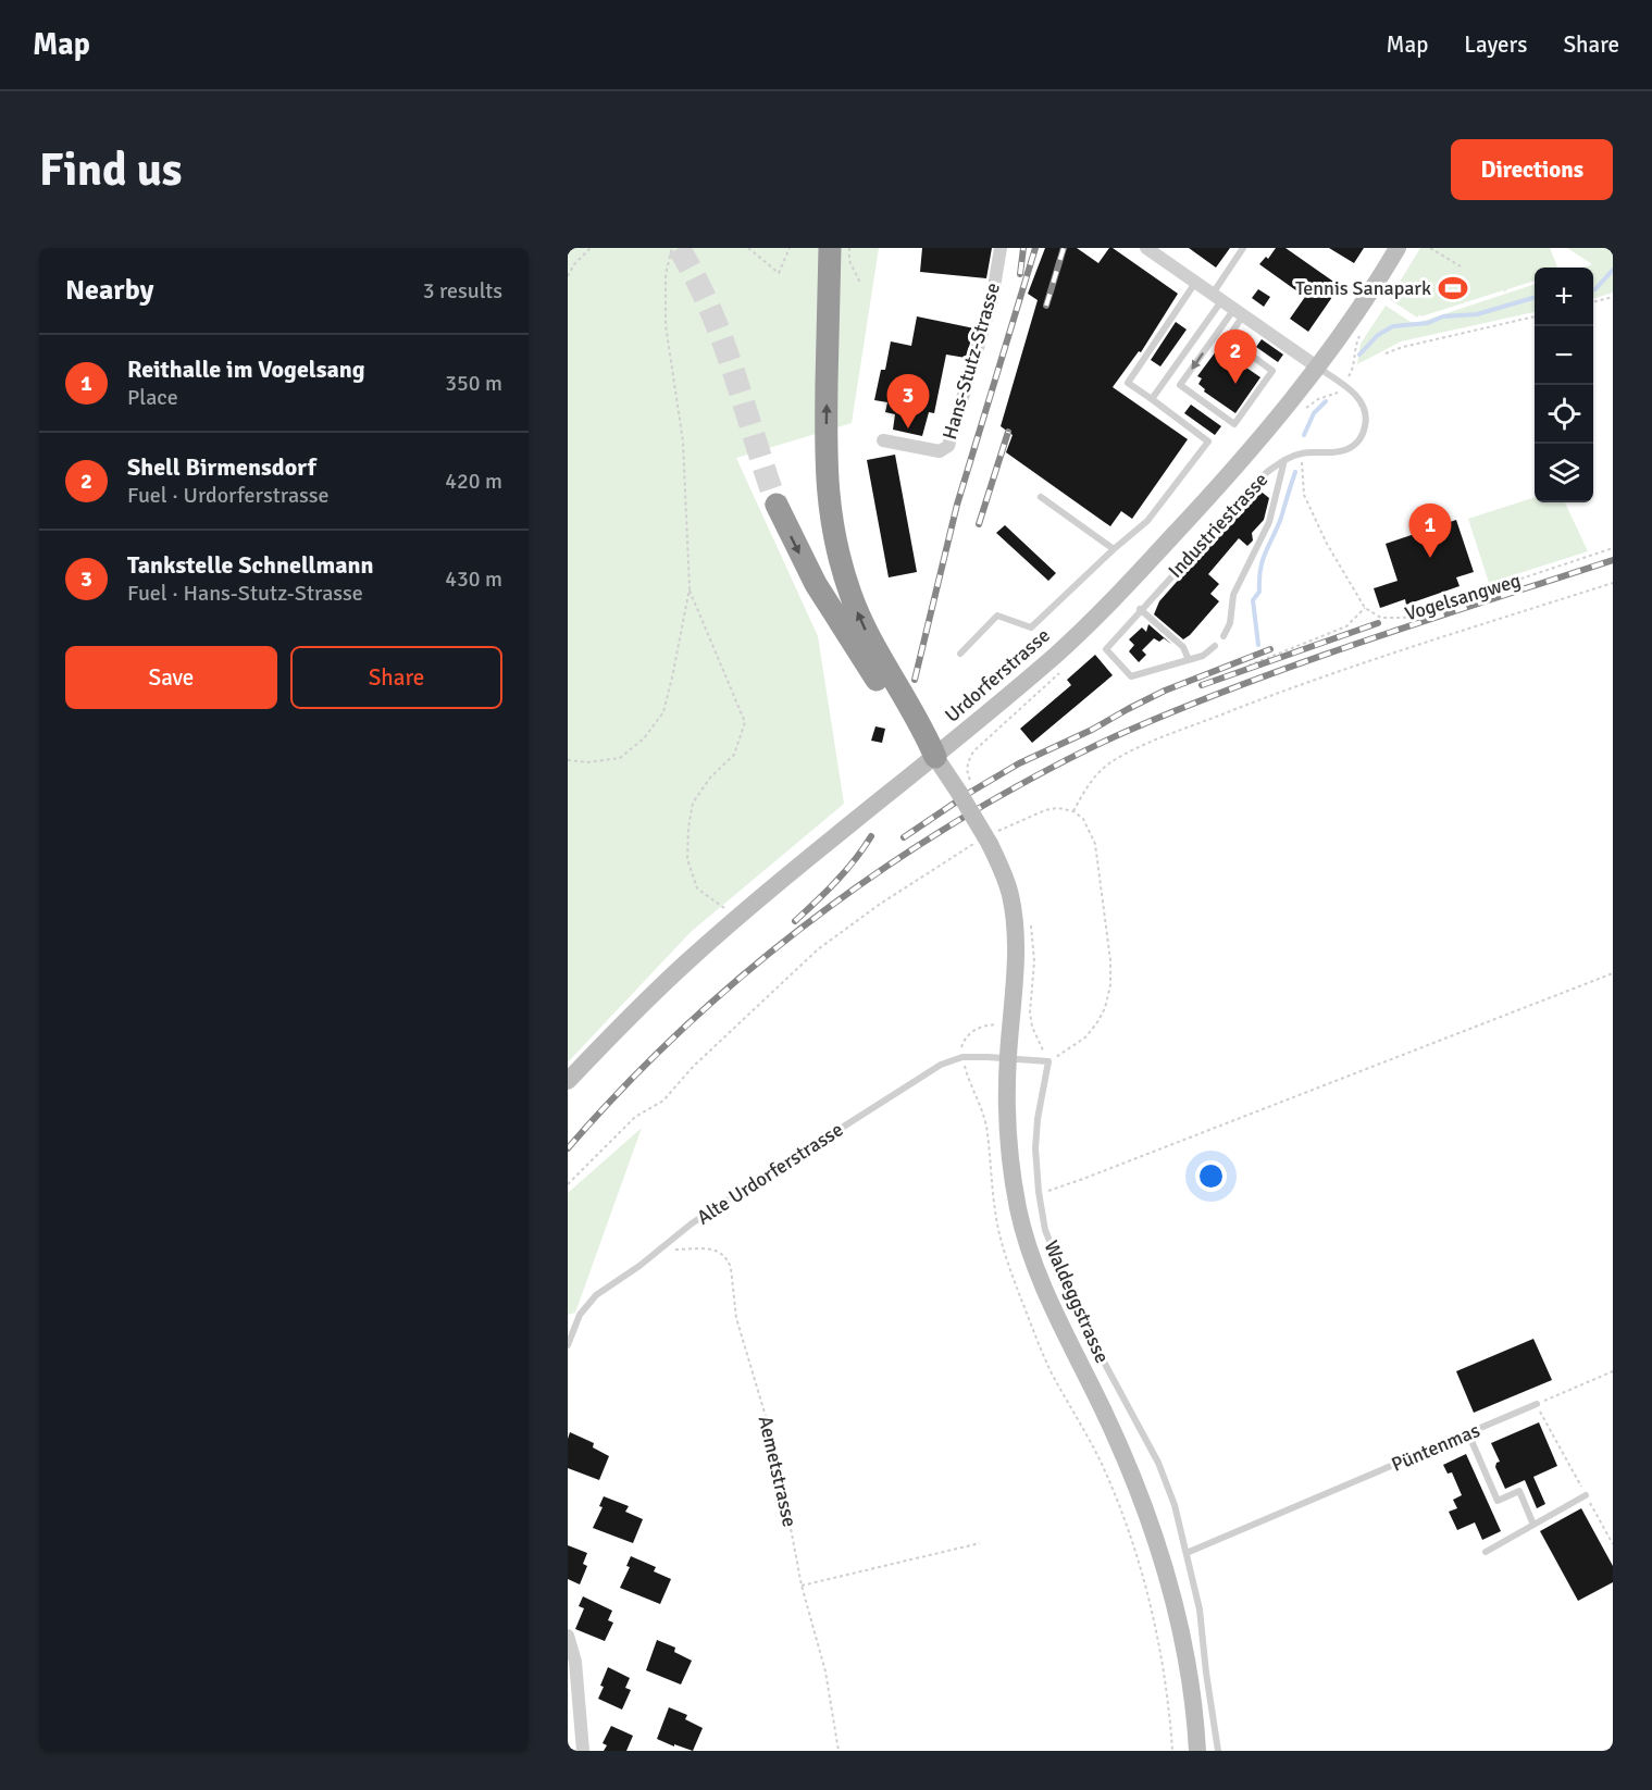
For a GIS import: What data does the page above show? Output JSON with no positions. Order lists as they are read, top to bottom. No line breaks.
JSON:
{"streets":{"main road":["Urdorferstrasse","Waldeggstrasse"],"street":["Hans-Stutz-Strasse","Industriestrasse"],"lane":["Alte Urdorferstrasse","Püntenmas"],"path":["Vogelsangweg","Aemetstrasse"]},"crossings":[["Industriestrasse","Urdorferstrasse"],["Urdorferstrasse","Waldeggstrasse"],["Alte Urdorferstrasse","Waldeggstrasse"],["Alte Urdorferstrasse","Aemetstrasse"]],"places":{"sports":["Tennis Sanapark"]},"page":{"header":"Map","nav":["Map","Layers","Share"],"buttons":["Directions",["Save","Share"]],"title":"Find us","heading":["Nearby","3 results"],"map_buttons":["+","−"],"pins":["2","3","1"],"list":[{"mark":"1","name":"Reithalle im Vogelsang","note":"Place","value":"350 m"},{"mark":"2","name":"Shell Birmensdorf","note":"Fuel · Urdorferstrasse","value":"420 m"},{"mark":"3","name":"Tankstelle Schnellmann","note":"Fuel · Hans-Stutz-Strasse","value":"430 m"}]}}
